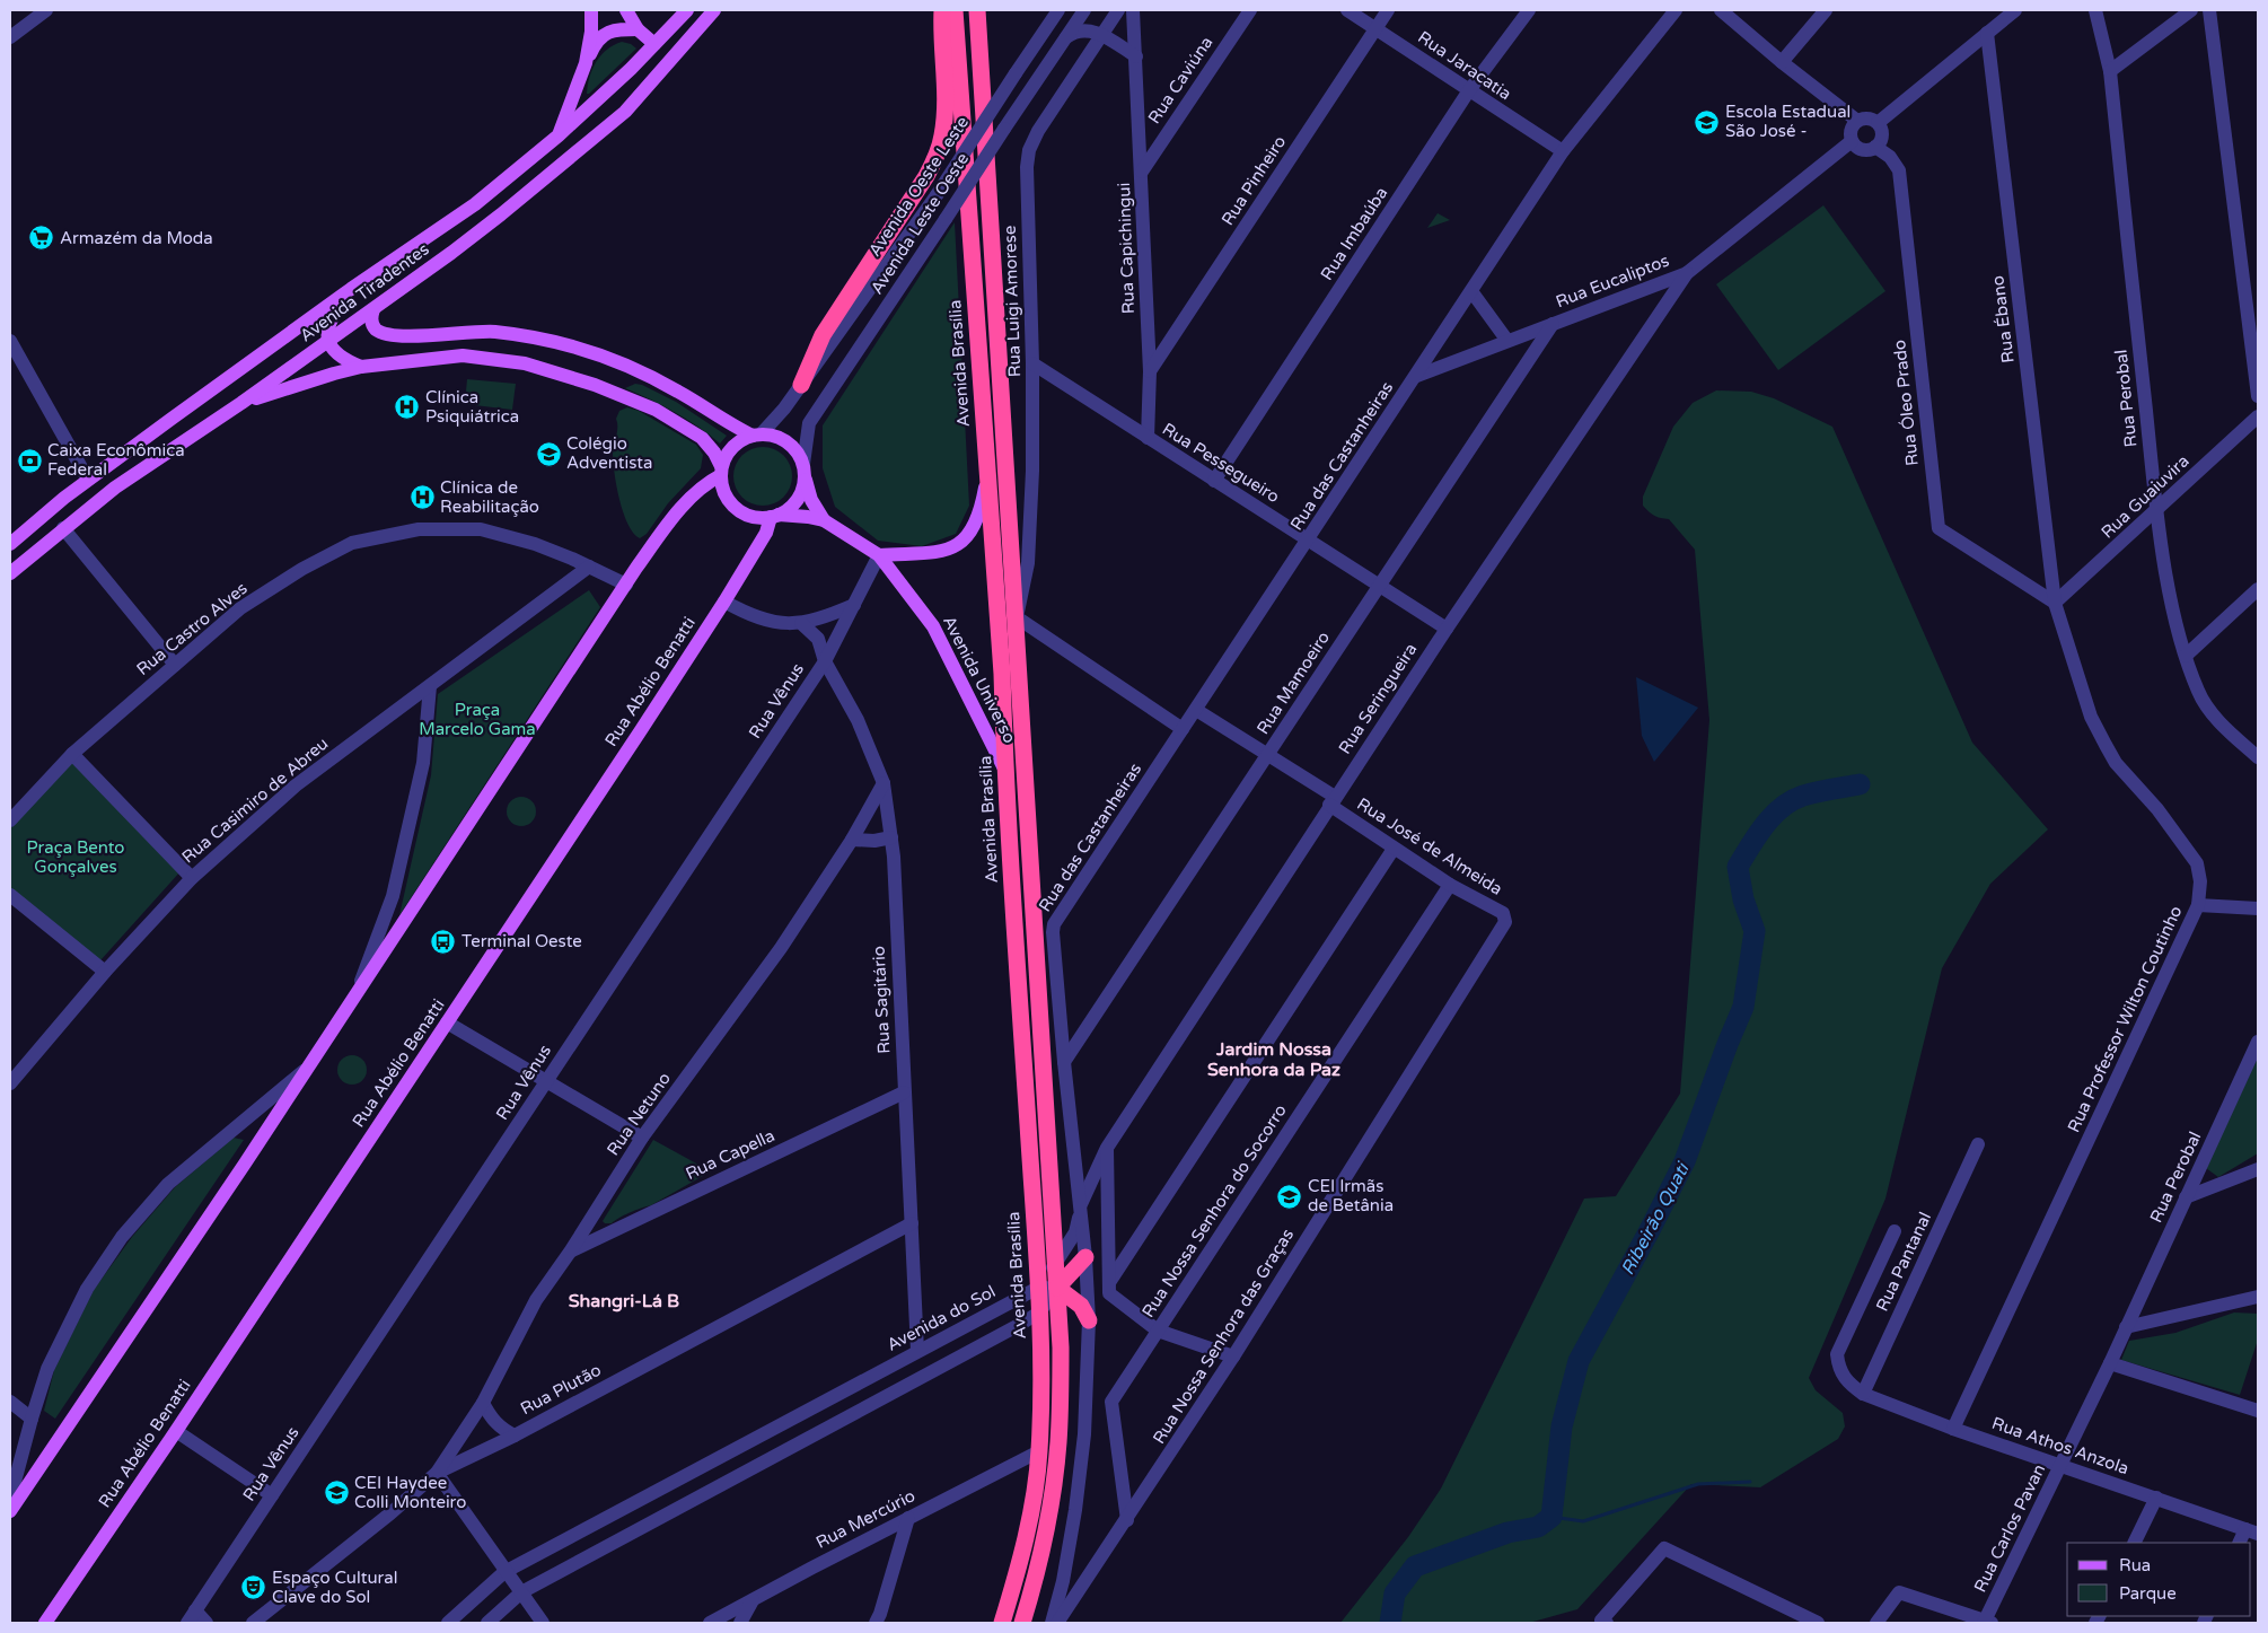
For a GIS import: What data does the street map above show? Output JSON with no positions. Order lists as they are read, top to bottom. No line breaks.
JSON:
{"streets":{"highway":["Avenida Brasília"],"main road":["Avenida Tiradentes","Avenida Universo","Rua Abélio Benatti"],"street":["Rua Jaracatia","Rua Caviúna","Rua Pinheiro","Avenida Oeste Leste","Avenida Leste Oeste","Rua Imbaúba","Rua Capichingui","Rua Eucaliptos","Rua Luigi Amorese","Rua Ébano","Rua Perobal","Rua Óleo Prado","Rua das Castanheiras","Rua Pessegueiro","Rua Guaiuvira","Rua Castro Alves","Rua Mamoeiro","Rua Seringueira","Rua Vênus","Rua Casimiro de Abreu","Rua José de Almeida","Rua Sagitário","Rua Professor Wilton Coutinho","Rua Netuno","Rua Capella","Rua Nossa Senhora do Socorro","Rua Pantanal","Avenida do Sol","Rua Nossa Senhora das Graças","Rua Plutão","Rua Athos Anzola","Rua Mercúrio","Rua Carlos Pavan"]},"crossings":[["Rua Jaracatia","Rua Pinheiro"],["Rua Jaracatia","Rua Imbaúba"],["Rua Jaracatia","Rua das Castanheiras"],["Rua Caviúna","Rua Capichingui"],["Rua Pinheiro","Rua Capichingui"],["Avenida Oeste Leste","Avenida Leste Oeste"],["Avenida Oeste Leste","Avenida Universo"],["Avenida Oeste Leste","Rua Abélio Benatti"],["Avenida Leste Oeste","Avenida Universo"],["Avenida Leste Oeste","Rua Abélio Benatti"],["Rua Imbaúba","Rua Pessegueiro"],["Rua Capichingui","Rua Pessegueiro"],["Rua Eucaliptos","Rua Óleo Prado"],["Rua Eucaliptos","Rua das Castanheiras"],["Rua Eucaliptos","Rua Mamoeiro"],["Rua Eucaliptos","Rua Seringueira"],["Rua Luigi Amorese","Rua Pessegueiro"],["Rua Ébano","Rua Óleo Prado"],["Rua Ébano","Rua Guaiuvira"],["Rua Ébano","Rua Professor Wilton Coutinho"],["Avenida Brasília","Avenida Universo"],["Avenida Brasília","Avenida do Sol"],["Avenida Brasília","Rua Mercúrio"],["Rua Perobal","Rua Guaiuvira"],["Rua Perobal","Rua Carlos Pavan"],["Rua Óleo Prado","Rua Guaiuvira"],["Rua Óleo Prado","Rua Professor Wilton Coutinho"],["Rua das Castanheiras","Rua Pessegueiro"],["Rua das Castanheiras","Rua Mamoeiro"],["Rua das Castanheiras","Rua José de Almeida"],["Rua Pessegueiro","Rua Mamoeiro"],["Rua Pessegueiro","Rua Seringueira"],["Rua Guaiuvira","Rua Professor Wilton Coutinho"],["Rua Castro Alves","Rua Casimiro de Abreu"],["Avenida Universo","Rua Abélio Benatti"],["Avenida Universo","Rua Vênus"],["Rua Mamoeiro","Rua José de Almeida"],["Rua Seringueira","Rua José de Almeida"],["Rua Vênus","Rua Sagitário"],["Rua José de Almeida","Rua Nossa Senhora do Socorro"],["Rua José de Almeida","Rua Nossa Senhora das Graças"],["Rua Sagitário","Rua Netuno"],["Rua Sagitário","Rua Capella"],["Rua Sagitário","Avenida do Sol"],["Rua Sagitário","Rua Plutão"],["Rua Professor Wilton Coutinho","Rua Athos Anzola"],["Rua Netuno","Rua Capella"],["Rua Netuno","Rua Plutão"],["Rua Nossa Senhora do Socorro","Rua Nossa Senhora das Graças"],["Rua Pantanal","Rua Athos Anzola"],["Rua Athos Anzola","Rua Carlos Pavan"]],"districts":["Jardim Nossa Senhora da Paz","Shangri-Lá B"],"water":["Ribeirão Quati"],"parks":["Praça Marcelo Gama","Praça Bento Gonçalves"],"places":{"school or university":["Escola Estadual São José -","Colégio Adventista","CEI Irmãs de Betânia","CEI Haydee Colli Monteiro"],"supermarket":["Armazém da Moda"],"hospital":["Clínica Psiquiátrica","Clínica de Reabilitação"],"bank":["Caixa Econômica Federal"],"bus stop":["Terminal Oeste"],"theatre":["Espaço Cultural Clave do Sol"]},"legend":["Rua","Parque"]}
